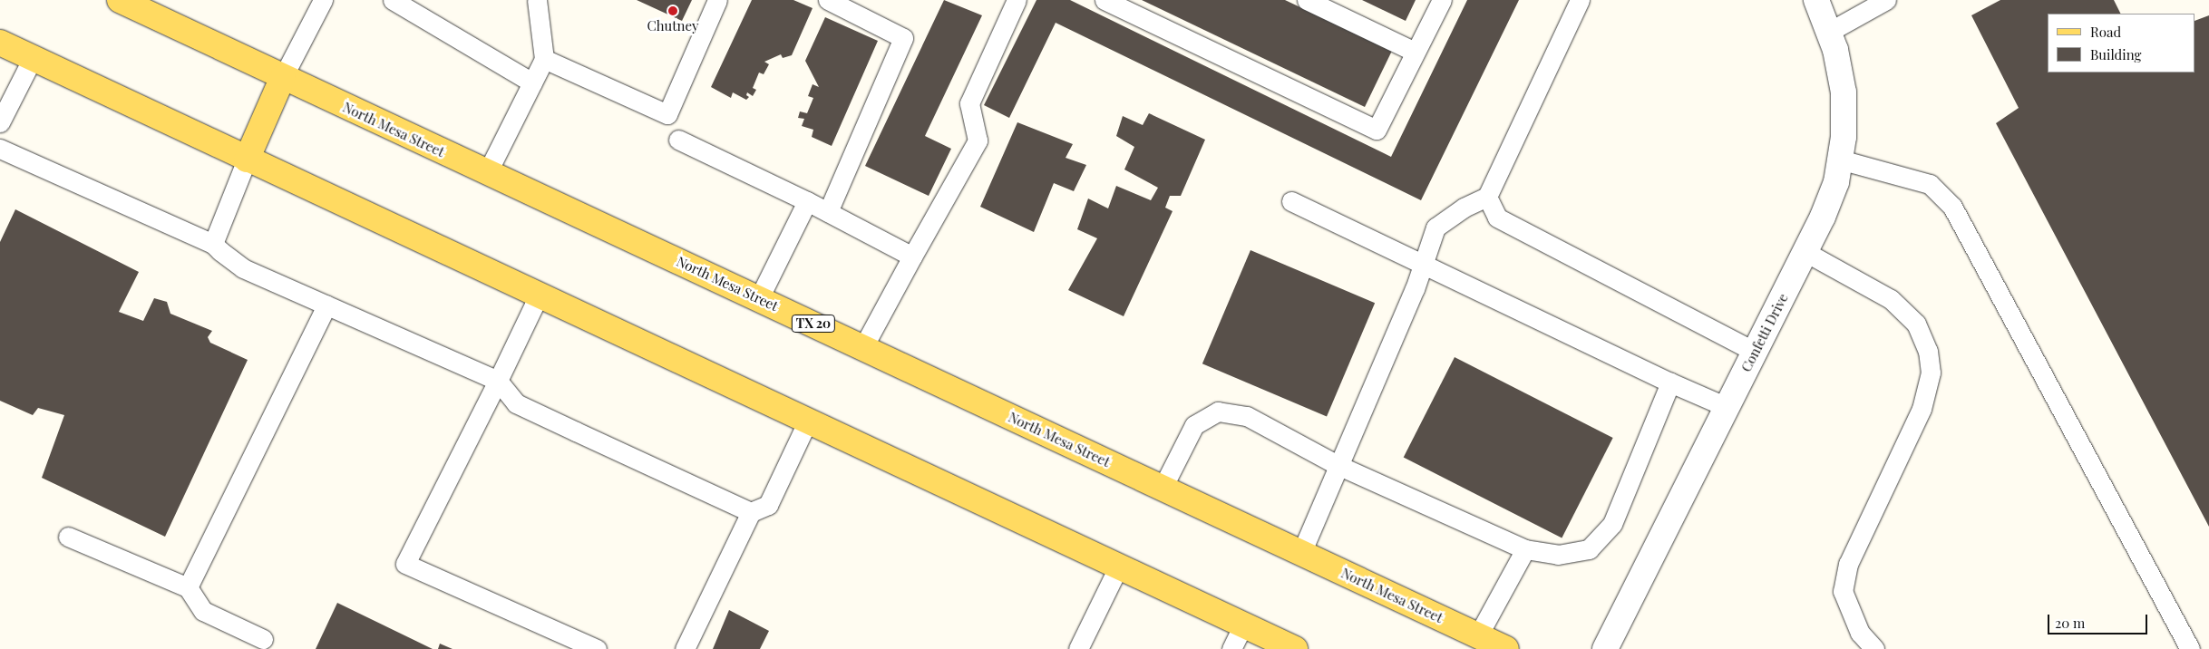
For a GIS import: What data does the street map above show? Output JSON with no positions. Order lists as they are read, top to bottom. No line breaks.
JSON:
{"streets":{"main road":["North Mesa Street","TX 20"],"street":["Confetti Drive"]},"places":["Chutney"],"legend":["Road","Building"],"scale_bar":"20 m"}
